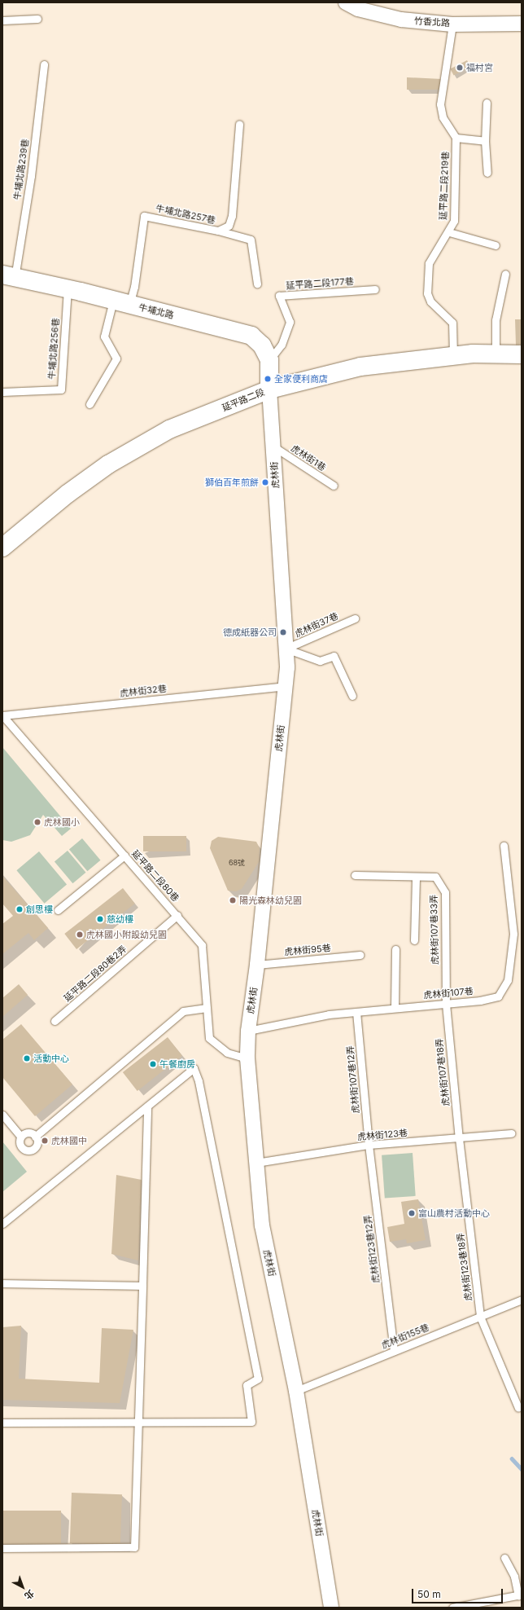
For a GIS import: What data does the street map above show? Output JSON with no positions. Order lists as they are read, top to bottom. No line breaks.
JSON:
{"streets":{"street":["竹香北路","牛埔北路","延平路二段","虎林街"],"lane":["牛埔北路239巷","延平路二段219巷","牛埔北路257巷","延平路二段177巷","牛埔北路256巷","虎林街1巷","虎林街37巷","虎林街32巷","延平路二段80巷","虎林街107巷33弄","虎林街95巷","延平路二段80巷2弄","虎林街107巷","虎林街107巷18弄","虎林街107巷12弄","虎林街123巷","虎林街123巷12弄","虎林街123巷18弄","虎林街155巷"]},"crossings":[["牛埔北路239巷","牛埔北路"],["延平路二段219巷","延平路二段"],["牛埔北路257巷","牛埔北路"],["延平路二段177巷","牛埔北路"],["牛埔北路","牛埔北路256巷"],["牛埔北路","延平路二段"],["牛埔北路","虎林街"],["延平路二段","虎林街"],["虎林街1巷","虎林街"],["虎林街","虎林街37巷"],["虎林街","虎林街32巷"],["虎林街","延平路二段80巷"],["虎林街","虎林街95巷"],["虎林街","虎林街107巷"],["虎林街","虎林街123巷"],["虎林街","虎林街155巷"],["虎林街32巷","延平路二段80巷"],["延平路二段80巷","延平路二段80巷2弄"],["虎林街107巷33弄","虎林街107巷"],["虎林街107巷33弄","虎林街107巷18弄"],["虎林街107巷","虎林街107巷18弄"],["虎林街107巷","虎林街107巷12弄"],["虎林街107巷18弄","虎林街123巷"],["虎林街107巷18弄","虎林街123巷18弄"],["虎林街107巷12弄","虎林街123巷"],["虎林街107巷12弄","虎林街123巷12弄"],["虎林街123巷","虎林街123巷12弄"],["虎林街123巷","虎林街123巷18弄"],["虎林街123巷12弄","虎林街155巷"],["虎林街123巷18弄","虎林街155巷"]],"places":["福村宮","全家便利商店","獅伯百年煎餅","德成紙器公司","虎林國小","陽光森林幼兒園","創思樓","慈幼樓","虎林國小附設幼兒園","活動中心","午餐廚房","虎林國中","富山農村活動中心"],"house_numbers":["68號"],"scale_bar":"50 m","north":"bottom right"}
